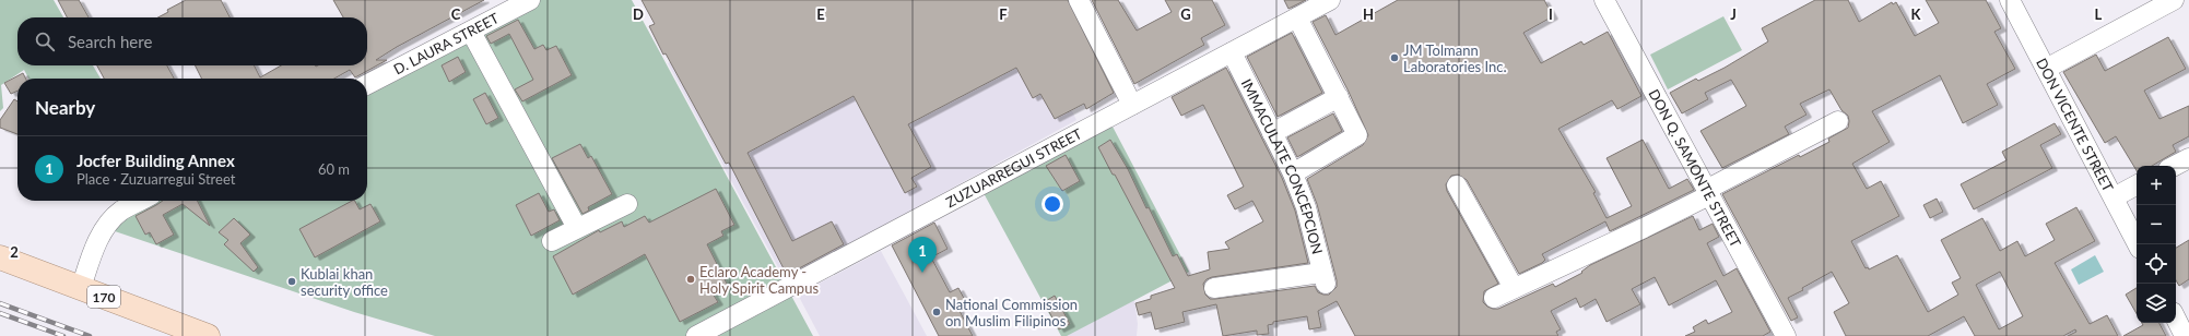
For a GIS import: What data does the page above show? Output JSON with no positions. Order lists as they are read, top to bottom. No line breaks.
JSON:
{"streets":{"main road":["170"],"street":["D. LAURA STREET","DON VICENTE STREET","IMMACULATE CONCEPCION","ZUZUARREGUI STREET","DON Q. SAMONTE STREET"]},"crossings":[["IMMACULATE CONCEPCION","ZUZUARREGUI STREET"]],"places":["JM Tolmann Laboratories Inc.","Eclaro Academy - Holy Spirit Campus","Kublai khan security office","National Commission on Muslim Filipinos"],"page":{"search":"Search here","heading":"Nearby","list":[{"mark":"1","name":"Jocfer Building Annex","note":"Place · Zuzuarregui Street","value":"60 m"}],"map_buttons":["+","−"],"pins":"1"},"grid":{"columns":["C","D","E","F","G","H","I","J","K","L"],"rows":["2"]}}
